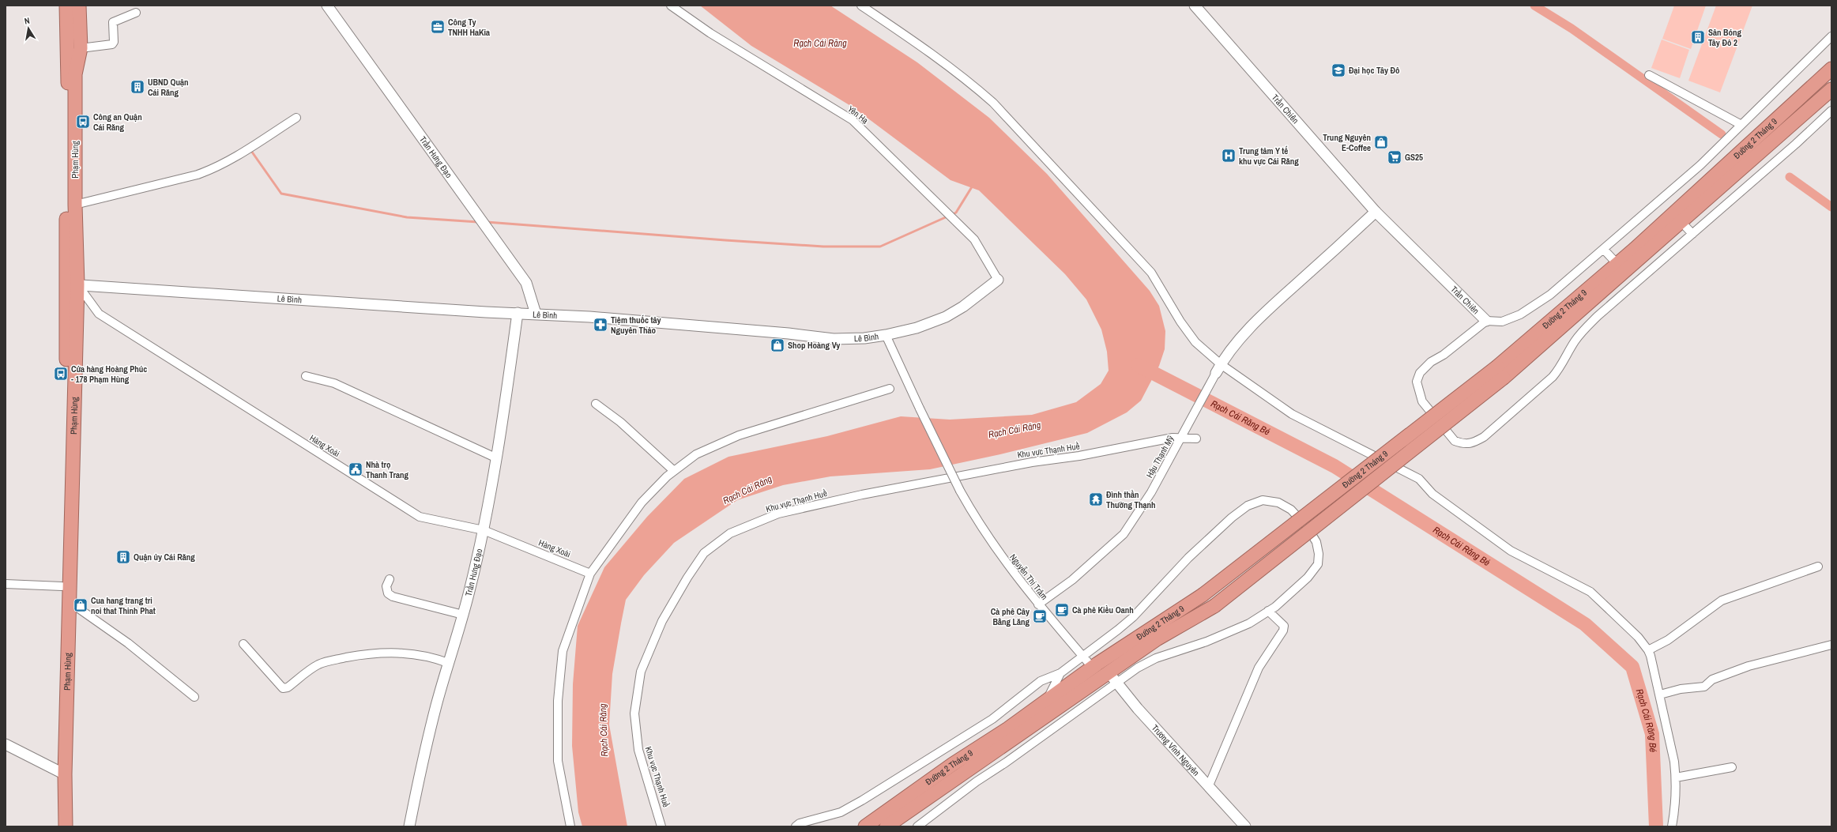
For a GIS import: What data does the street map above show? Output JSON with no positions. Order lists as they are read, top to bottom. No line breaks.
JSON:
{"streets":{"highway":["Đường 2 Tháng 9","Phạm Hùng"],"street":["Trần Chiên","Yên Hạ","Trần Hưng Đạo","Lê Bình","Hàng Xoài","Khu vực Thạnh Huề","Hậu Thạnh Mỹ","Nguyễn Thị Trâm","Trương Vĩnh Nguyên"]},"crossings":[["Yên Hạ","Lê Bình"],["Đường 2 Tháng 9","Nguyễn Thị Trâm"],["Đường 2 Tháng 9","Trương Vĩnh Nguyên"],["Trần Hưng Đạo","Lê Bình"],["Trần Hưng Đạo","Hàng Xoài"],["Phạm Hùng","Lê Bình"],["Phạm Hùng","Hàng Xoài"],["Lê Bình","Hàng Xoài"],["Lê Bình","Nguyễn Thị Trâm"],["Khu vực Thạnh Huề","Hậu Thạnh Mỹ"],["Hậu Thạnh Mỹ","Nguyễn Thị Trâm"]],"water":["Rạch Cái Răng","Rạch Cái Răng Bé"],"places":{"office":["Công Ty TNHH HaKia"],"building":["Sân Bóng Tây Đô 2","UBND Quận Cái Răng","Quận ủy Cái Răng"],"school or university":["Đại học Tây Đô"],"bus stop":["Công an Quận Cái Răng","Cửa hàng Hoàng Phúc - 178 Phạm Hùng"],"shop":["Trung Nguyên E-Coffee","Shop Hoàng Vy","Cua hang trang tri noi that Thinh Phat"],"hospital":["Trung tâm Y tế khu vực Cái Răng"],"supermarket":["GS25"],"pharmacy":["Tiệm thuốc tây Nguyên Thảo"],"public building":["Nhà trọ Thanh Trang"],"temple":["Đình thần Thường Thạnh"],"cafe":["Cà phê Kiều Oanh","Cà phê Cây Bằng Lăng"]},"north":"top"}
